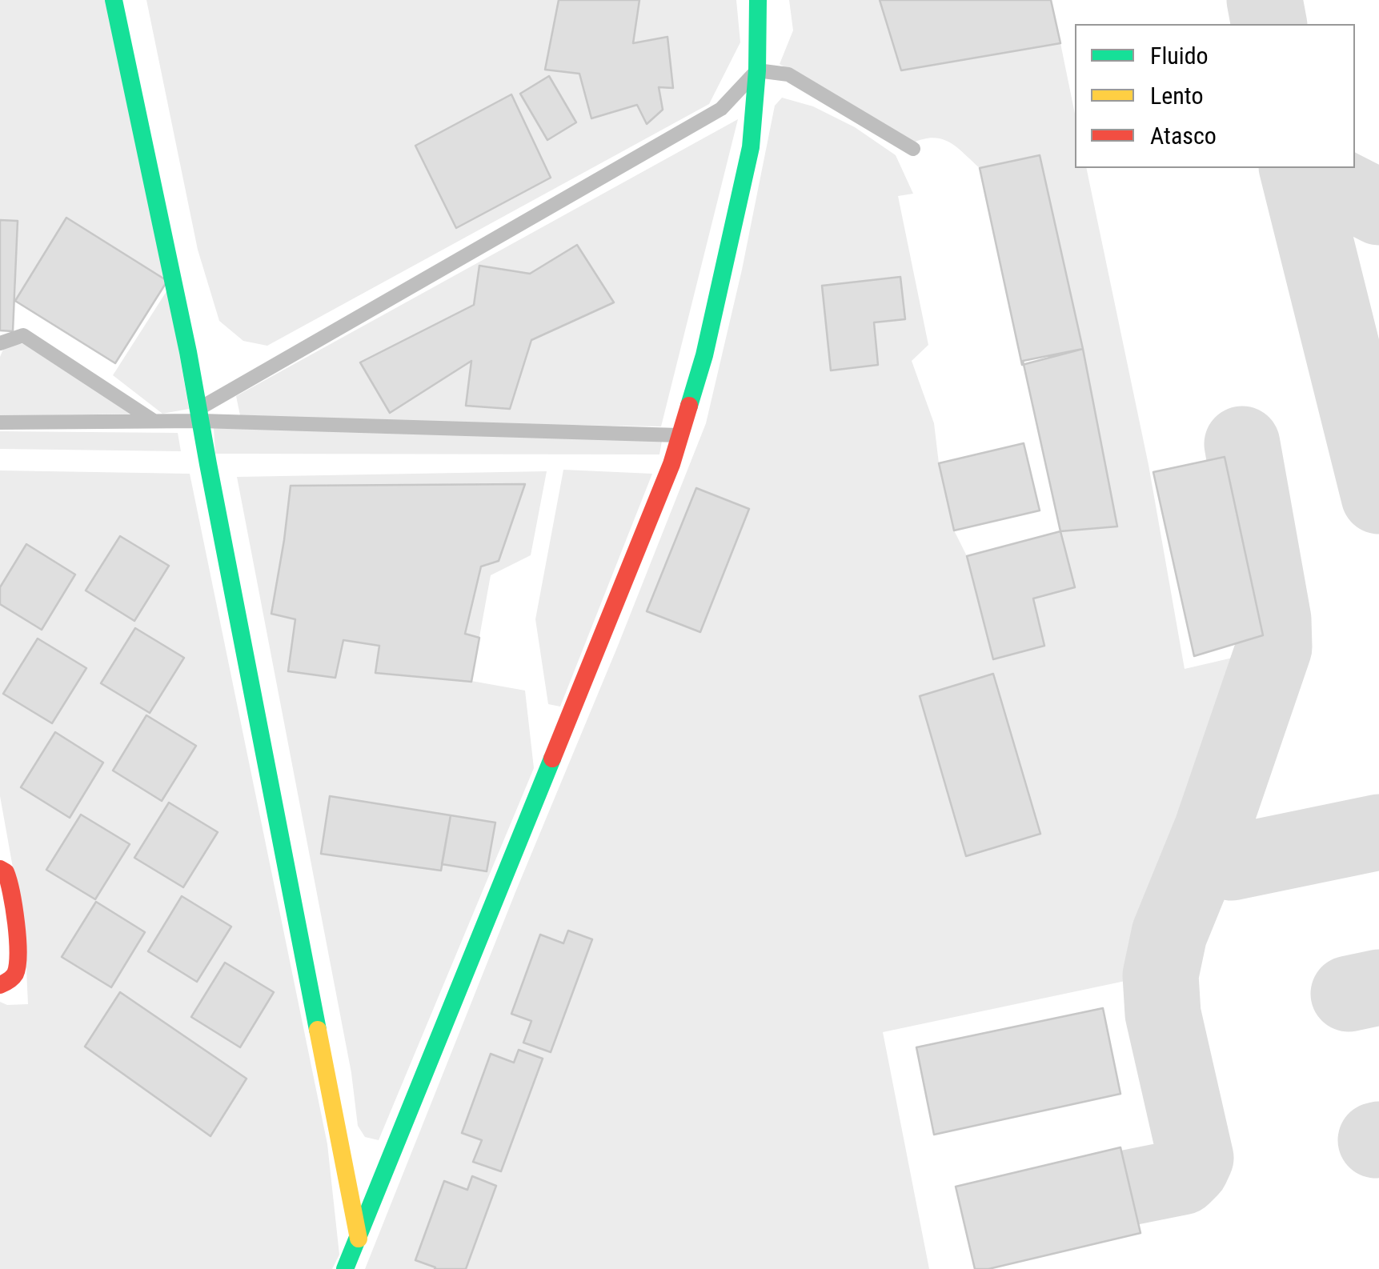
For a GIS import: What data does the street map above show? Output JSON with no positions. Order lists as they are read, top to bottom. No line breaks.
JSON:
{"legend":["Fluido","Lento","Atasco"]}
